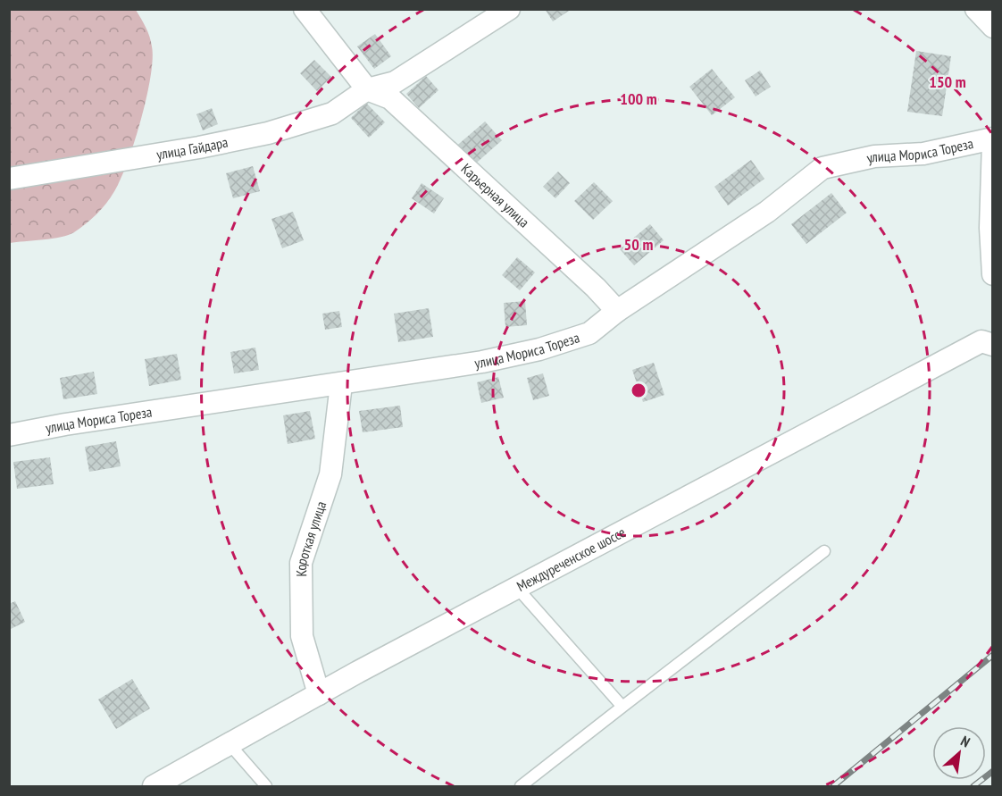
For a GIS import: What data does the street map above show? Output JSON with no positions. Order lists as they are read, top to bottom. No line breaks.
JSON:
{"streets":{"street":["улица Гайдара","улица Мориса Тореза","Карьерная улица","Короткая улица","Междуреченское шоссе"]},"crossings":[["улица Гайдара","Карьерная улица"],["улица Мориса Тореза","Карьерная улица"],["улица Мориса Тореза","Короткая улица"],["Короткая улица","Междуреченское шоссе"]],"north":"top right","rings":["150 m","100 m","50 m"]}
